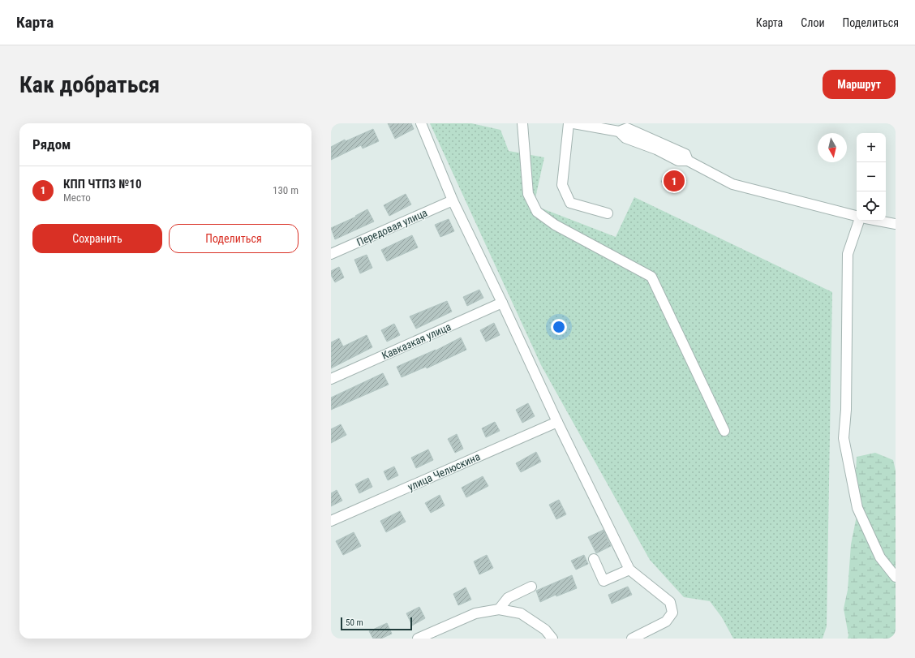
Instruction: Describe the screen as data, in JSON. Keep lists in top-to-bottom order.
{
  "streets": {
    "street": ["Передовая улица", "Кавказкая улица", "улица Челюскина"]
  },
  "scale_bar": "50 m",
  "north": "bottom",
  "page": {
    "header": "Карта",
    "nav": ["Карта", "Слои", "Поделиться"],
    "buttons": [
      "Маршрут",
      ["Сохранить", "Поделиться"]
    ],
    "title": "Как добраться",
    "heading": "Рядом",
    "map_buttons": ["+", "−"],
    "list": [
      {
        "mark": "1",
        "name": "КПП ЧТПЗ №10",
        "note": "Место",
        "value": "130 m"
      }
    ],
    "pins": "1",
    "scale": "50 m"
  }
}
